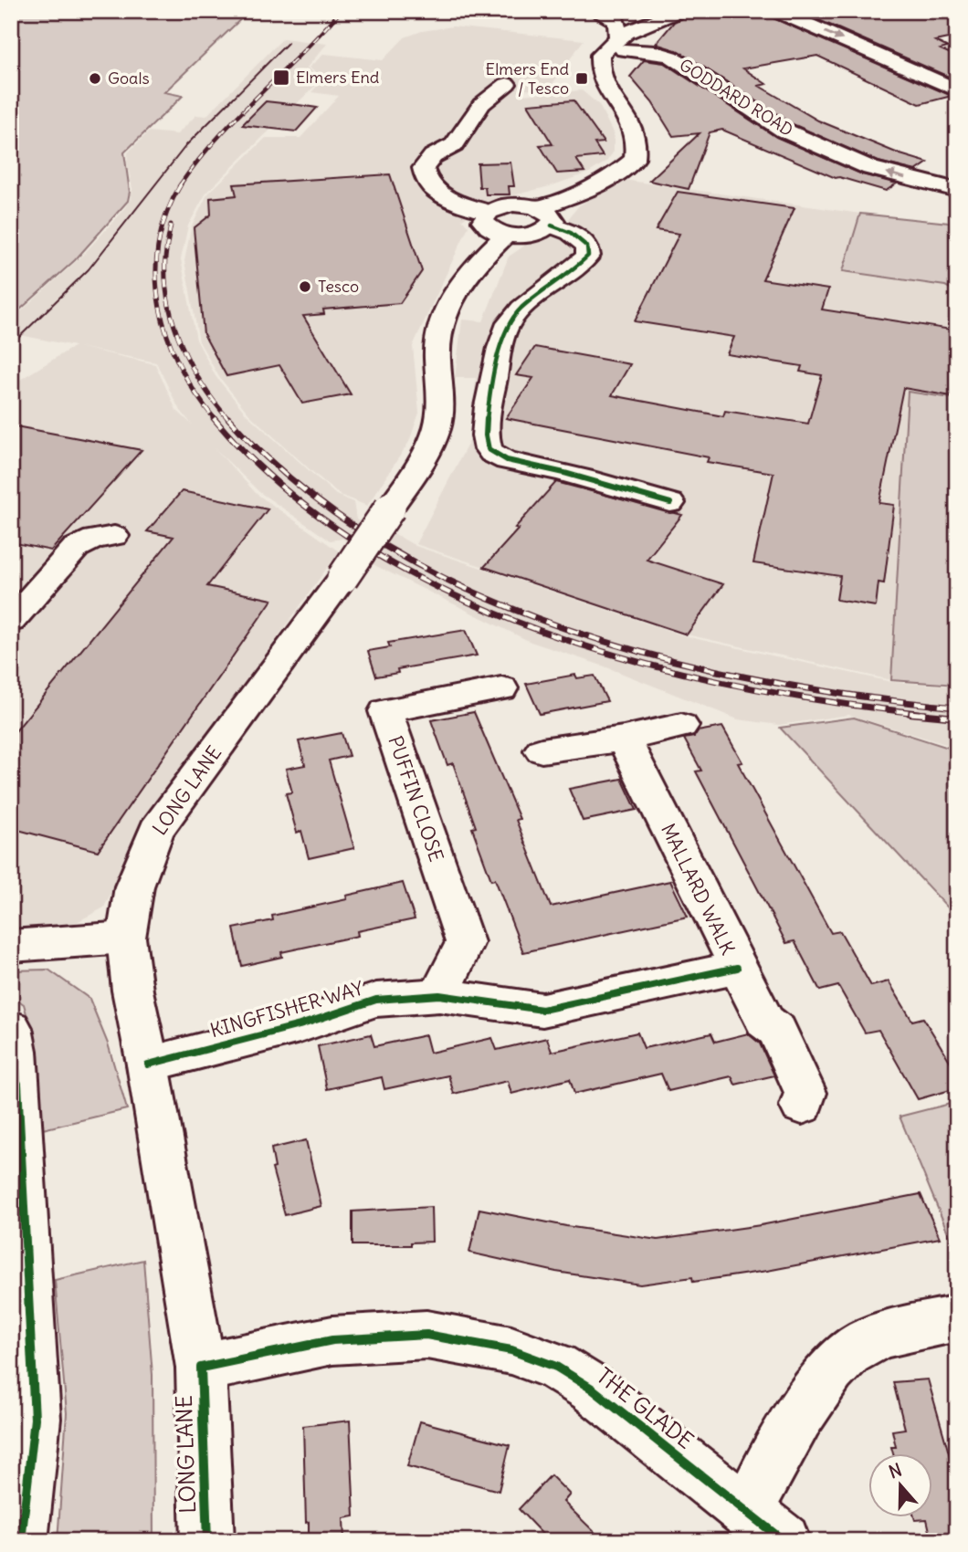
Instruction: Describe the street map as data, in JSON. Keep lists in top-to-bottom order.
{
  "streets": {
    "street": [
      "GODDARD ROAD",
      "LONG LANE",
      "PUFFIN CLOSE",
      "MALLARD WALK",
      "KINGFISHER WAY",
      "THE GLADE"
    ]
  },
  "crossings": [
    ["LONG LANE", "KINGFISHER WAY"],
    ["LONG LANE", "THE GLADE"],
    ["PUFFIN CLOSE", "KINGFISHER WAY"],
    ["MALLARD WALK", "KINGFISHER WAY"]
  ],
  "places": {
    "transit": ["Elmers End", "Elmers End / Tesco"],
    "other": ["Goals", "Tesco"]
  },
  "north": "top"
}
